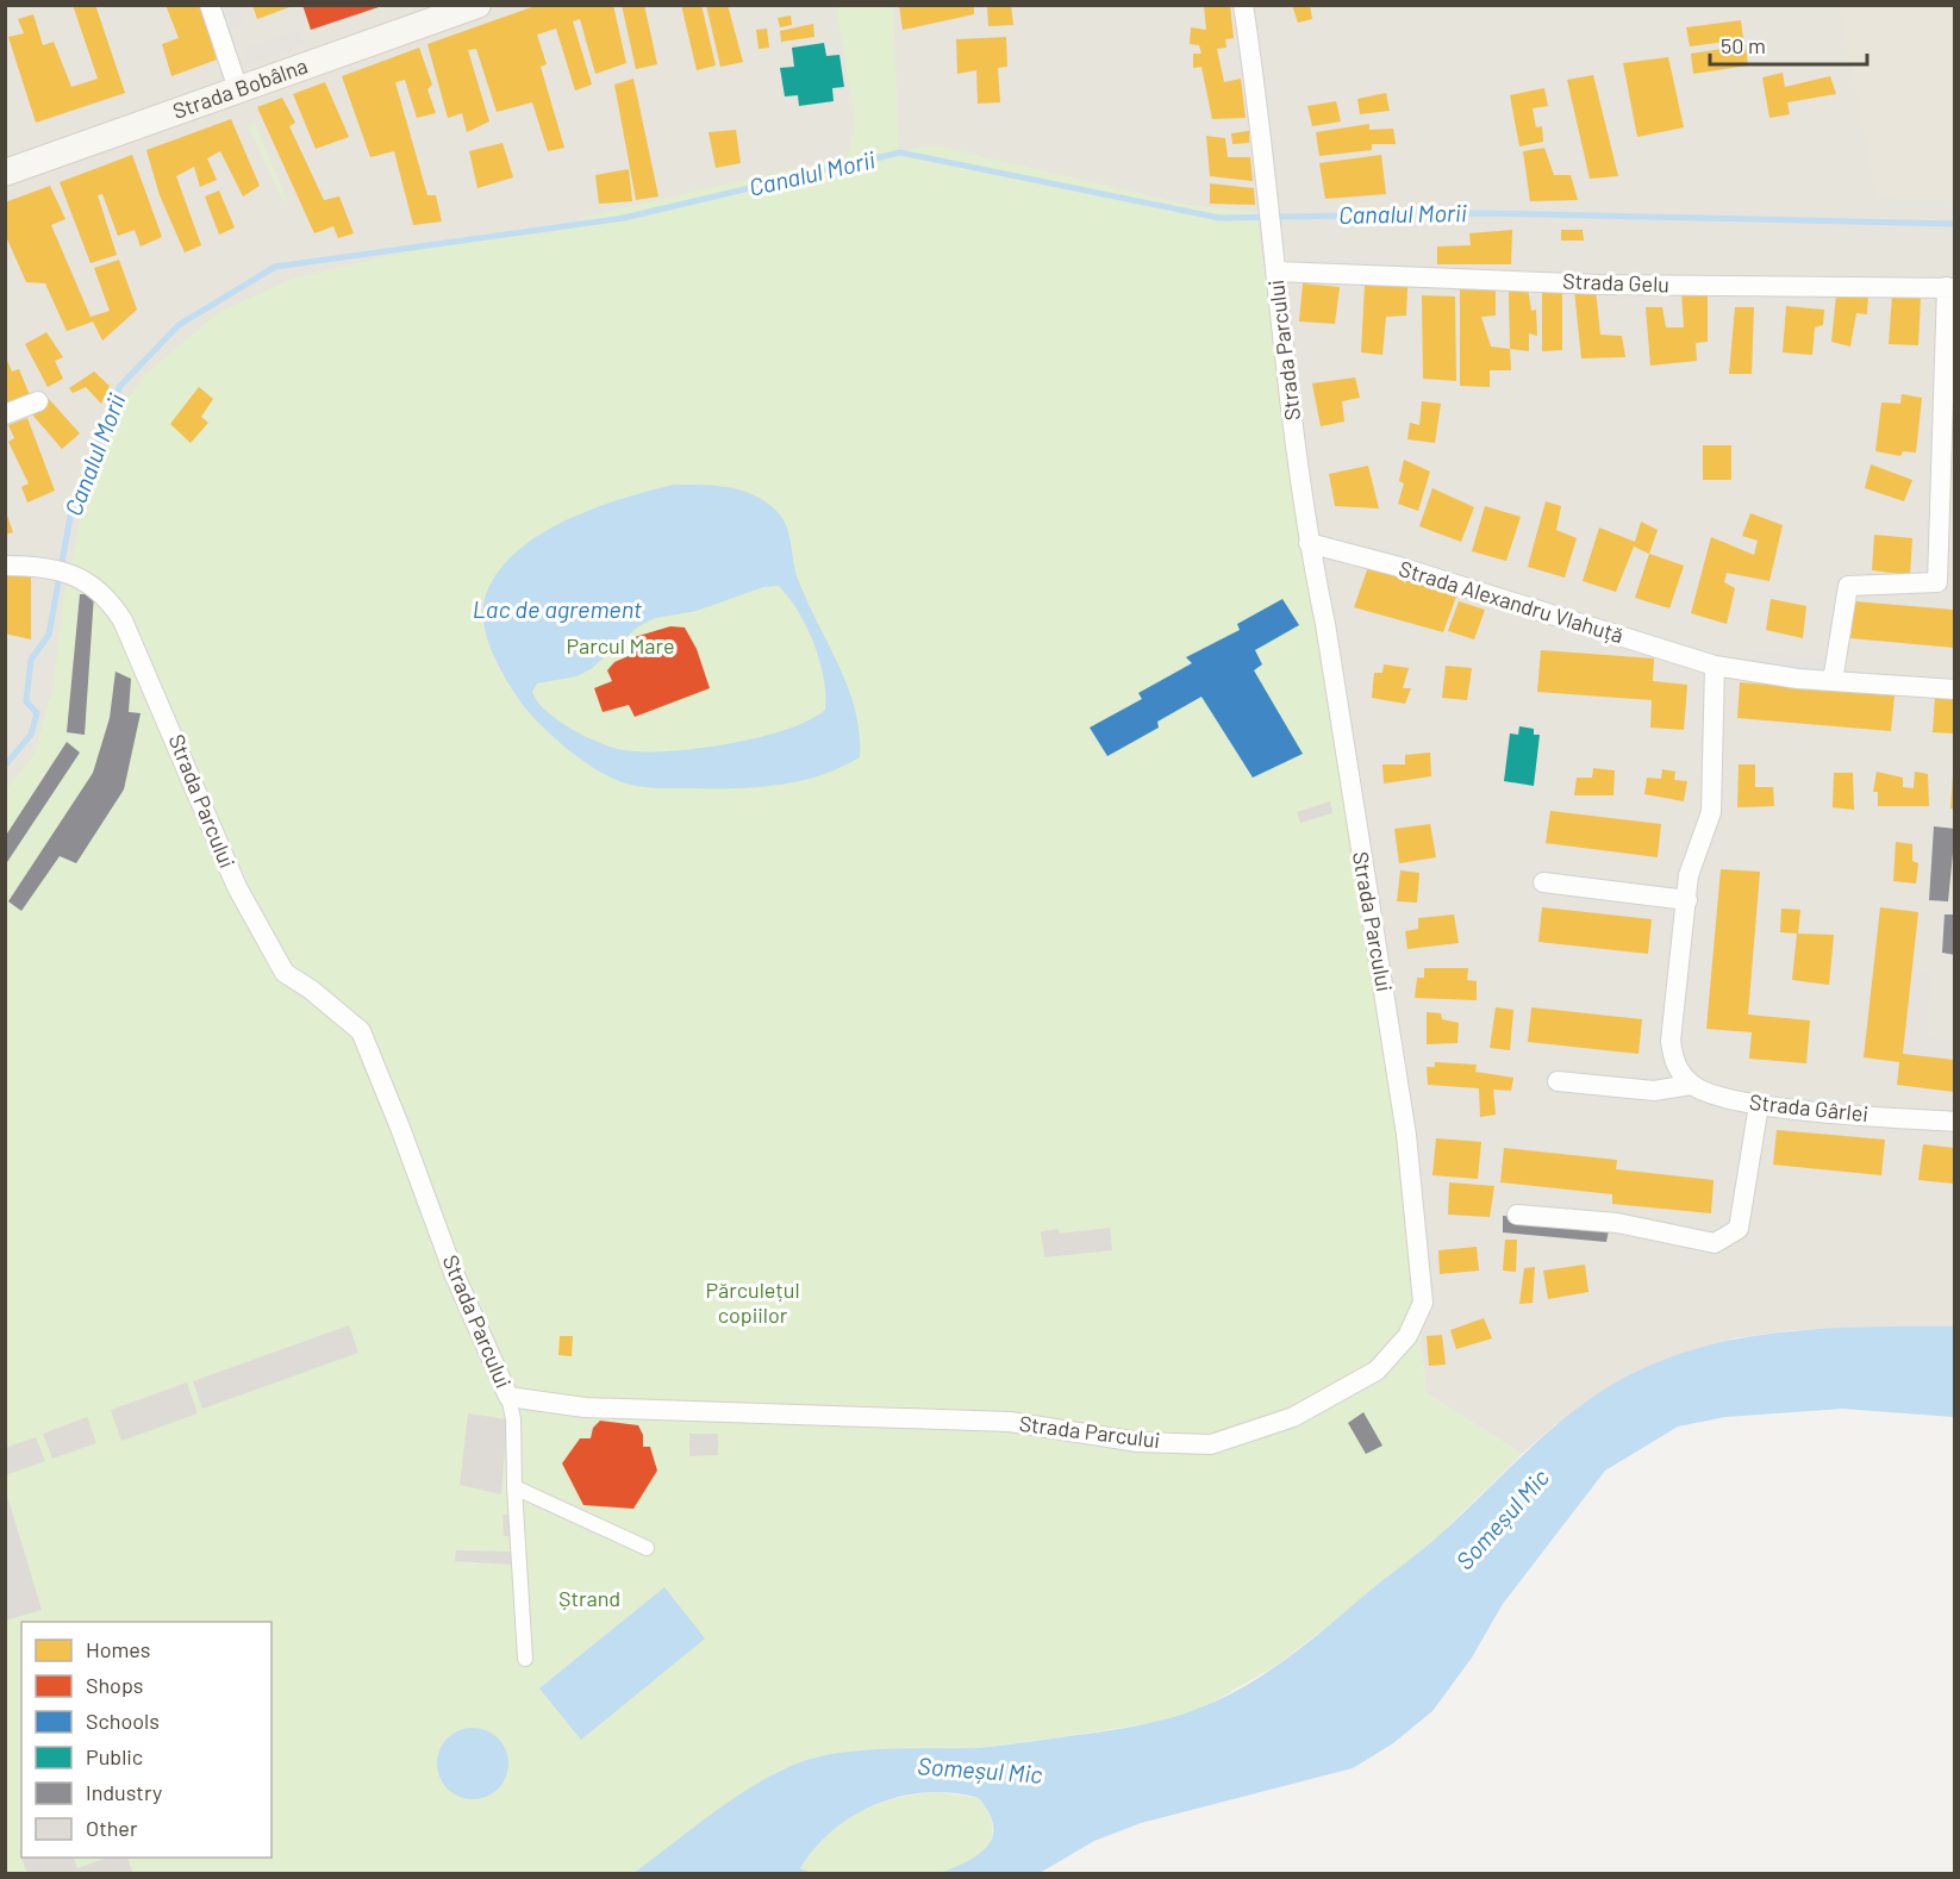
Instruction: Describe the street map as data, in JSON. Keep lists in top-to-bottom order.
{
  "streets": {
    "main road": ["Strada Bobâlna"],
    "street": [
      "Strada Gelu",
      "Strada Parcului",
      "Strada Alexandru Vlahuță",
      "Strada Gârlei"
    ]
  },
  "crossings": [
    ["Strada Gelu", "Strada Parcului"],
    ["Strada Parcului", "Strada Alexandru Vlahuță"]
  ],
  "water": ["Canalul Morii", "Lac de agrement", "Someșul Mic"],
  "parks": ["Parcul Mare", "Părculețul copiilor", "Ștrand"],
  "legend": [
    "Homes",
    "Shops",
    "Schools",
    "Public",
    "Industry",
    "Other"
  ],
  "scale_bar": "50 m"
}
